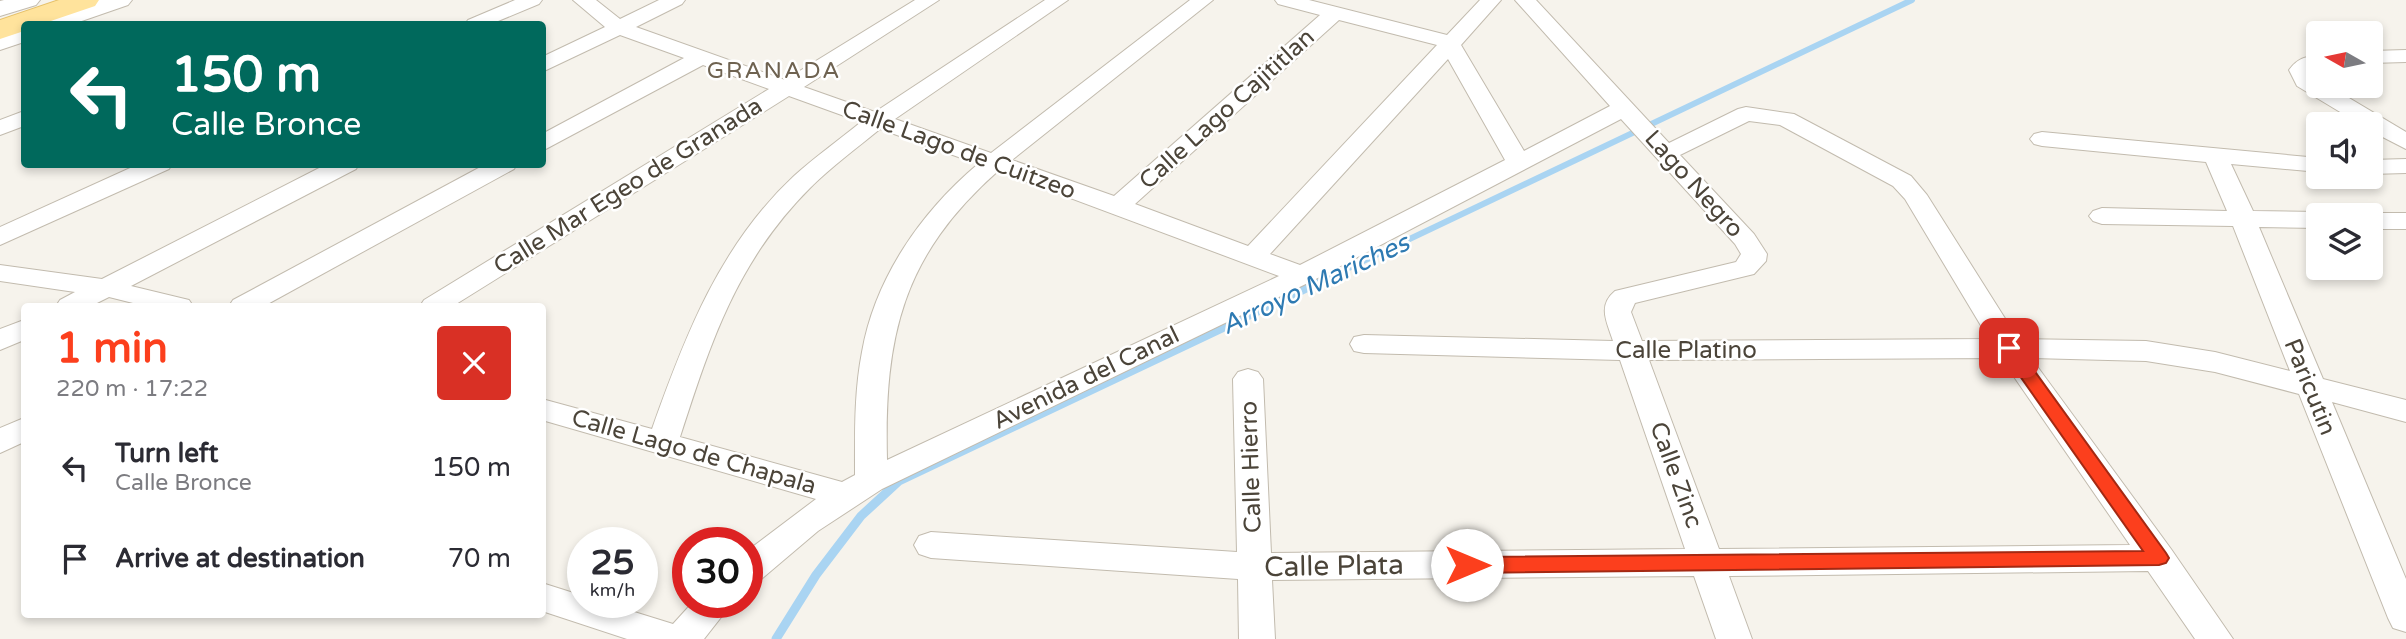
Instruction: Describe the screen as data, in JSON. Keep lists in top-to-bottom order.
{
  "streets": {
    "street": [
      "Calle Lago Cajititlan",
      "Calle Lago de Cuitzeo",
      "Lago Negro",
      "Calle Mar Egeo de Granada",
      "Calle Platino",
      "Avenida del Canal",
      "Paricutin",
      "Calle Lago de Chapala",
      "Calle Hierro",
      "Calle Zinc",
      "Calle Plata"
    ]
  },
  "crossings": [
    ["Calle Lago Cajititlan", "Calle Lago de Cuitzeo"],
    ["Calle Lago de Cuitzeo", "Calle Mar Egeo de Granada"],
    ["Calle Lago de Cuitzeo", "Avenida del Canal"],
    ["Lago Negro", "Calle Platino"],
    ["Lago Negro", "Avenida del Canal"],
    ["Lago Negro", "Calle Zinc"],
    ["Calle Platino", "Avenida del Canal"],
    ["Calle Platino", "Paricutin"],
    ["Calle Platino", "Calle Zinc"],
    ["Avenida del Canal", "Calle Lago de Chapala"],
    ["Avenida del Canal", "Calle Plata"],
    ["Calle Hierro", "Calle Plata"],
    ["Calle Zinc", "Calle Plata"]
  ],
  "districts": ["GRANADA"],
  "water": ["Arroyo Mariches"],
  "north": "left",
  "page": {
    "turn": ["150 m", "Calle Bronce"],
    "heading": ["1 min", "220 m · 17:22"],
    "list": [
      {
        "name": "Turn left",
        "note": "Calle Bronce",
        "value": "150 m"
      },
      {
        "name": "Arrive at destination",
        "value": "70 m"
      }
    ],
    "speed": "25 km/h",
    "limit": "30"
  }
}
